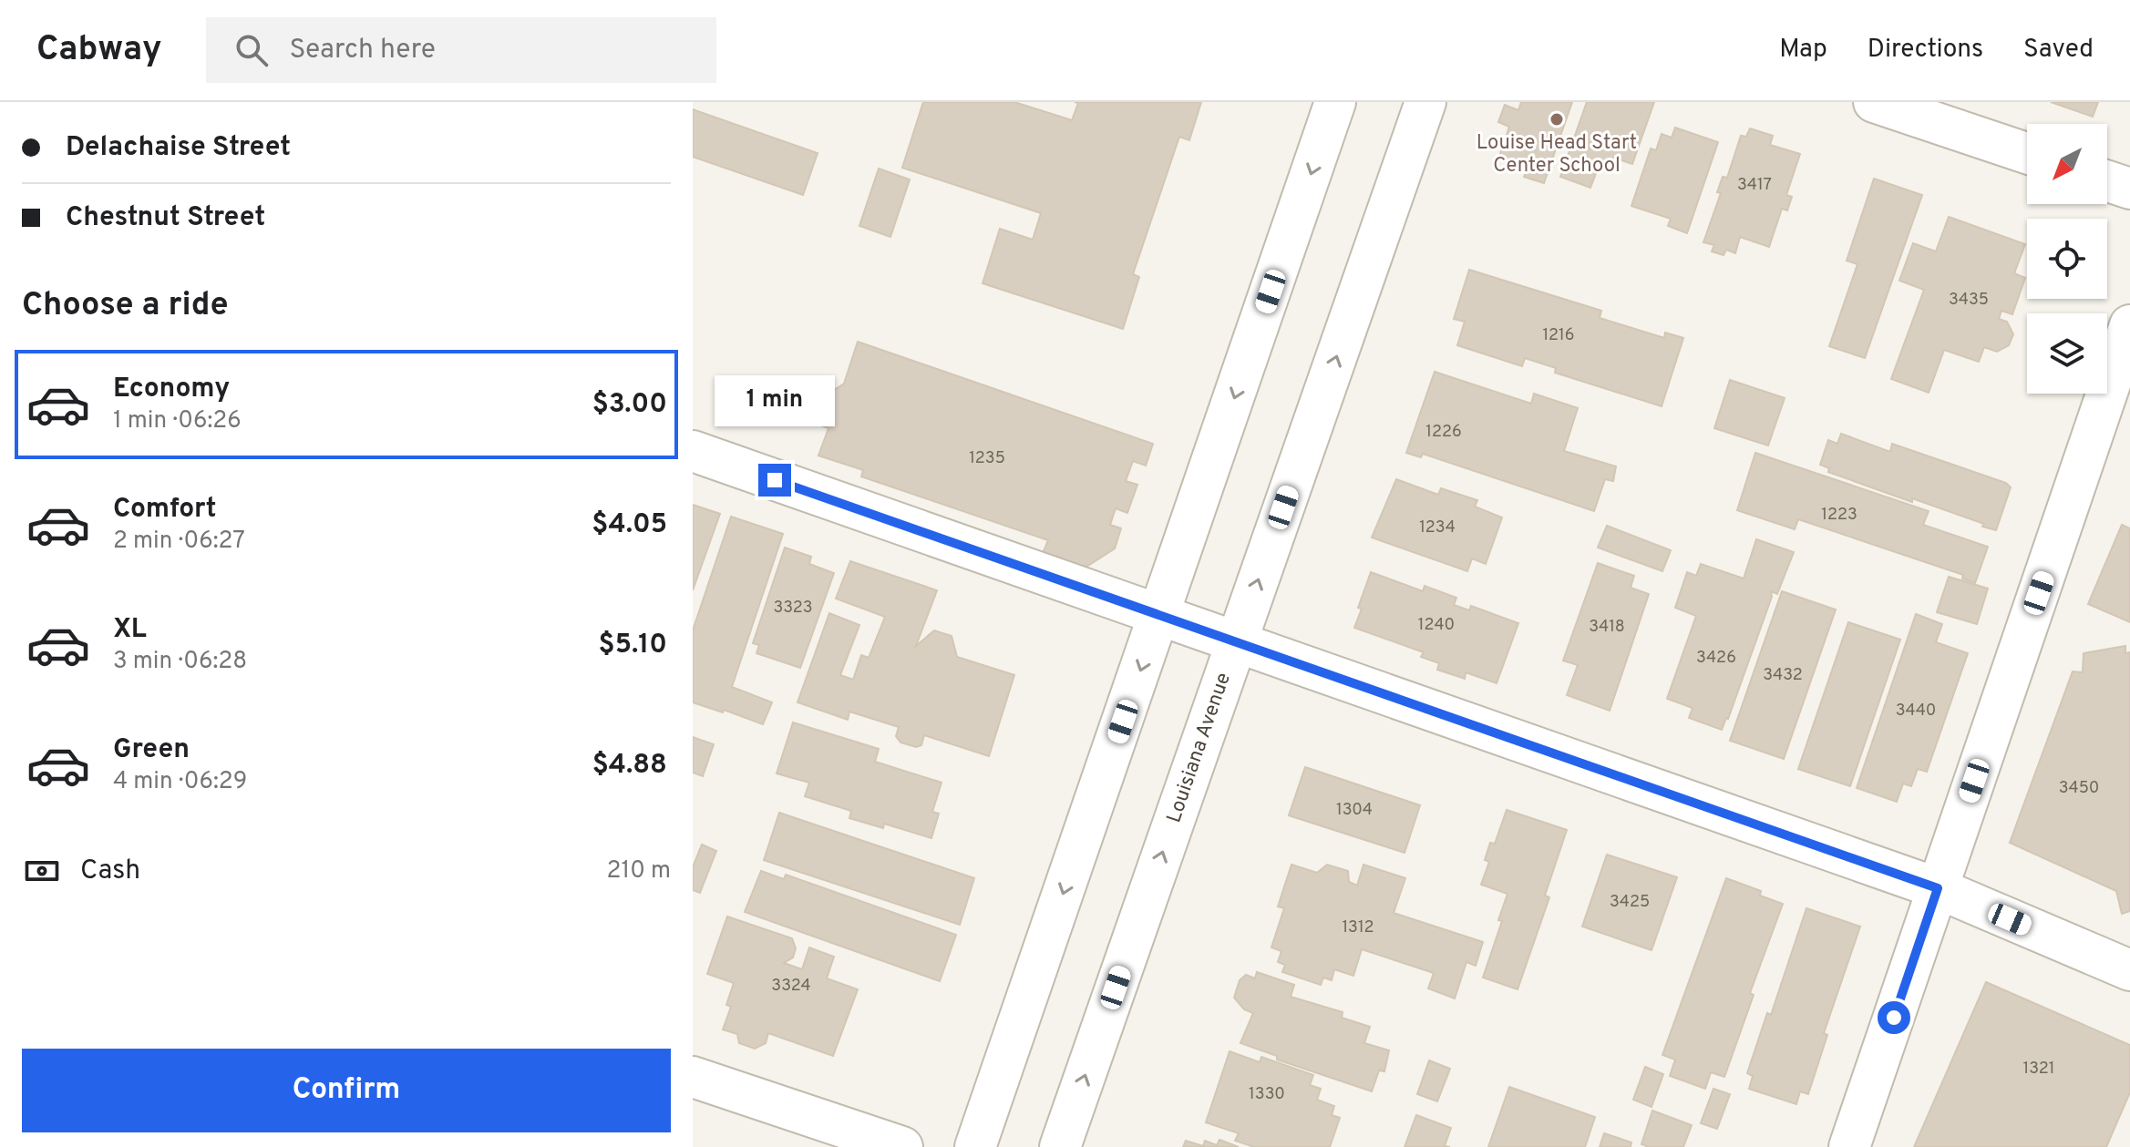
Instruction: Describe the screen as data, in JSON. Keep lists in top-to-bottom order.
{
  "streets": {
    "street": ["Louisiana Avenue"]
  },
  "places": ["Louise Head Start Center School"],
  "house_numbers": [
    "3417",
    "3435",
    "1216",
    "1226",
    "1235",
    "1223",
    "1234",
    "3323",
    "1240",
    "3418",
    "3426",
    "3432",
    "3440",
    "3450",
    "1304",
    "3425",
    "1312",
    "3324",
    "1321",
    "1330"
  ],
  "north": "bottom left",
  "page": {
    "header": "Cabway",
    "search": "Search here",
    "nav": ["Map", "Directions", "Saved"],
    "banner": ["Delachaise Street", "Chestnut Street"],
    "heading": "Choose a ride",
    "list": [
      {
        "name": "Economy",
        "note": "1 min · 06:26",
        "value": "$3.00"
      },
      {
        "name": "Comfort",
        "note": "2 min · 06:27",
        "value": "$4.05"
      },
      {
        "name": "XL",
        "note": "3 min · 06:28",
        "value": "$5.10"
      },
      {
        "name": "Green",
        "note": "4 min · 06:29",
        "value": "$4.88"
      }
    ],
    "bubble": "1 min",
    "pay": ["Cash", "210 m"],
    "buttons": "Confirm"
  }
}
